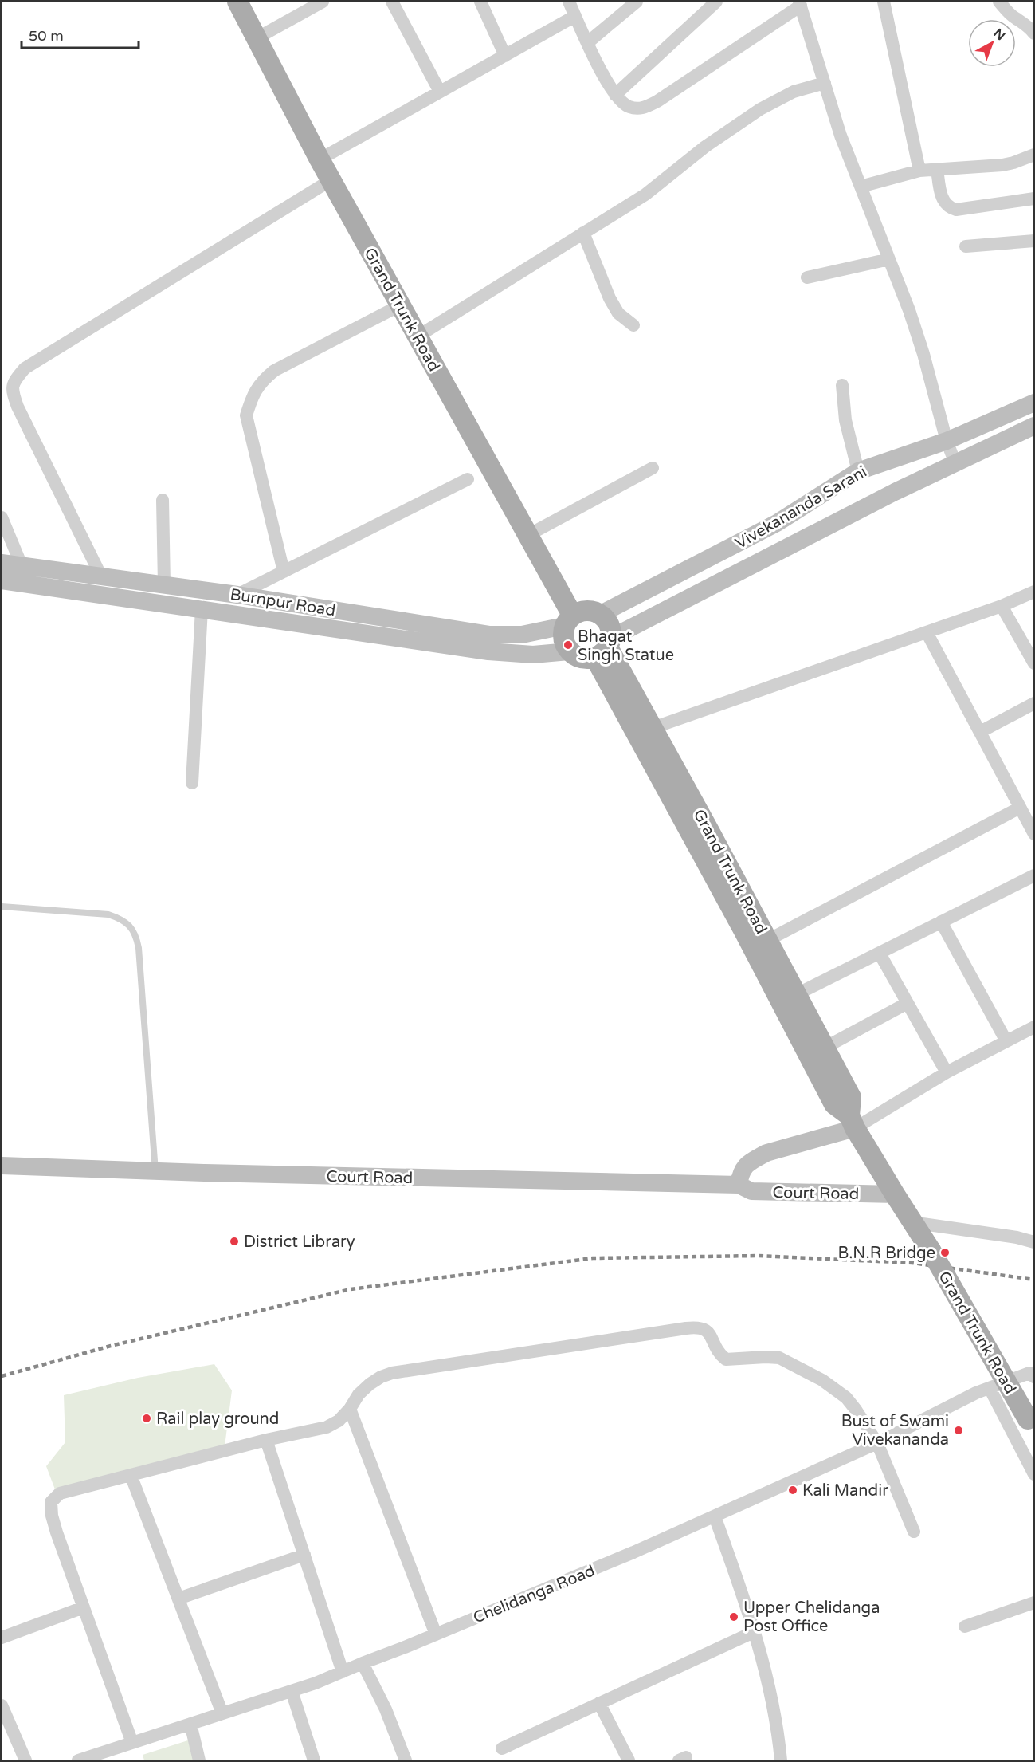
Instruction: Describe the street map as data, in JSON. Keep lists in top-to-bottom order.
{
  "streets": {
    "main road": ["Grand Trunk Road"],
    "street": [
      "Vivekananda Sarani",
      "Burnpur Road",
      "Court Road",
      "Chelidanga Road"
    ]
  },
  "crossings": [
    ["Grand Trunk Road", "Vivekananda Sarani"],
    ["Grand Trunk Road", "Burnpur Road"],
    ["Grand Trunk Road", "Court Road"],
    ["Vivekananda Sarani", "Burnpur Road"]
  ],
  "places": [
    "Bhagat Singh Statue",
    "District Library",
    "B.N.R Bridge",
    "Rail play ground",
    "Bust of Swami Vivekananda",
    "Kali Mandir",
    "Upper Chelidanga Post Office"
  ],
  "scale_bar": "50 m",
  "north": "top right"
}
